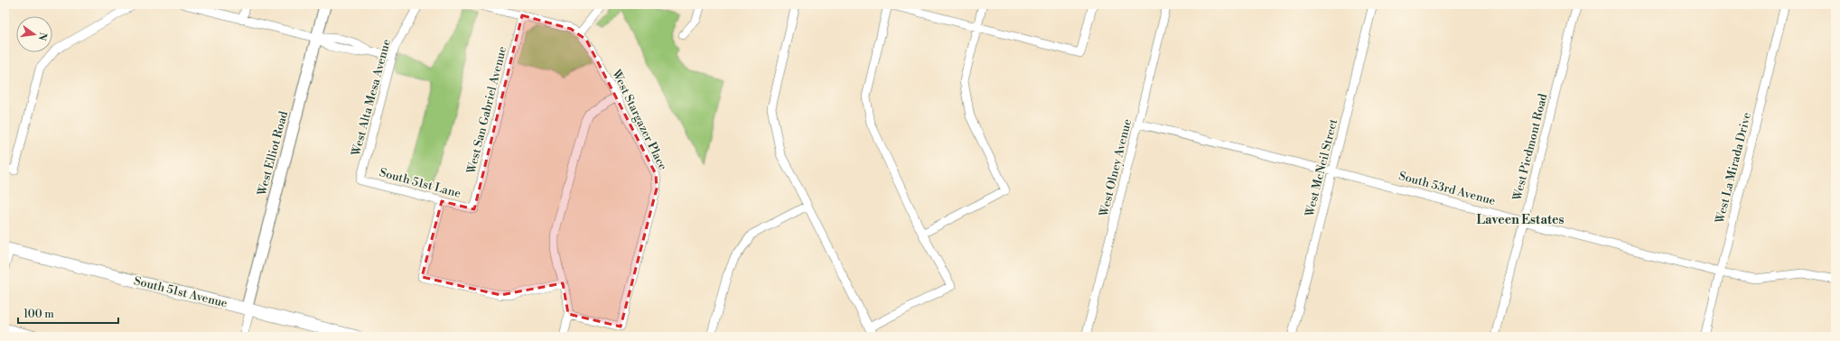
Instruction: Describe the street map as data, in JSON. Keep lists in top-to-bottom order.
{
  "streets": {
    "main road": ["West Elliot Road", "South 51st Avenue"],
    "street": [
      "West Alta Mesa Avenue",
      "West San Gabriel Avenue",
      "West Stargazer Place",
      "West Piedmont Road",
      "West Olney Avenue",
      "West McNeil Street",
      "West La Mirada Drive",
      "South 51st Lane",
      "South 53rd Avenue"
    ]
  },
  "crossings": [
    ["West Alta Mesa Avenue", "South 51st Lane"],
    ["West San Gabriel Avenue", "South 51st Lane"],
    ["West Piedmont Road", "South 53rd Avenue"],
    ["West Elliot Road", "South 51st Avenue"],
    ["West Olney Avenue", "South 53rd Avenue"],
    ["West McNeil Street", "South 53rd Avenue"],
    ["West La Mirada Drive", "South 53rd Avenue"]
  ],
  "districts": ["Laveen Estates"],
  "scale_bar": "100 m",
  "north": "right"
}
